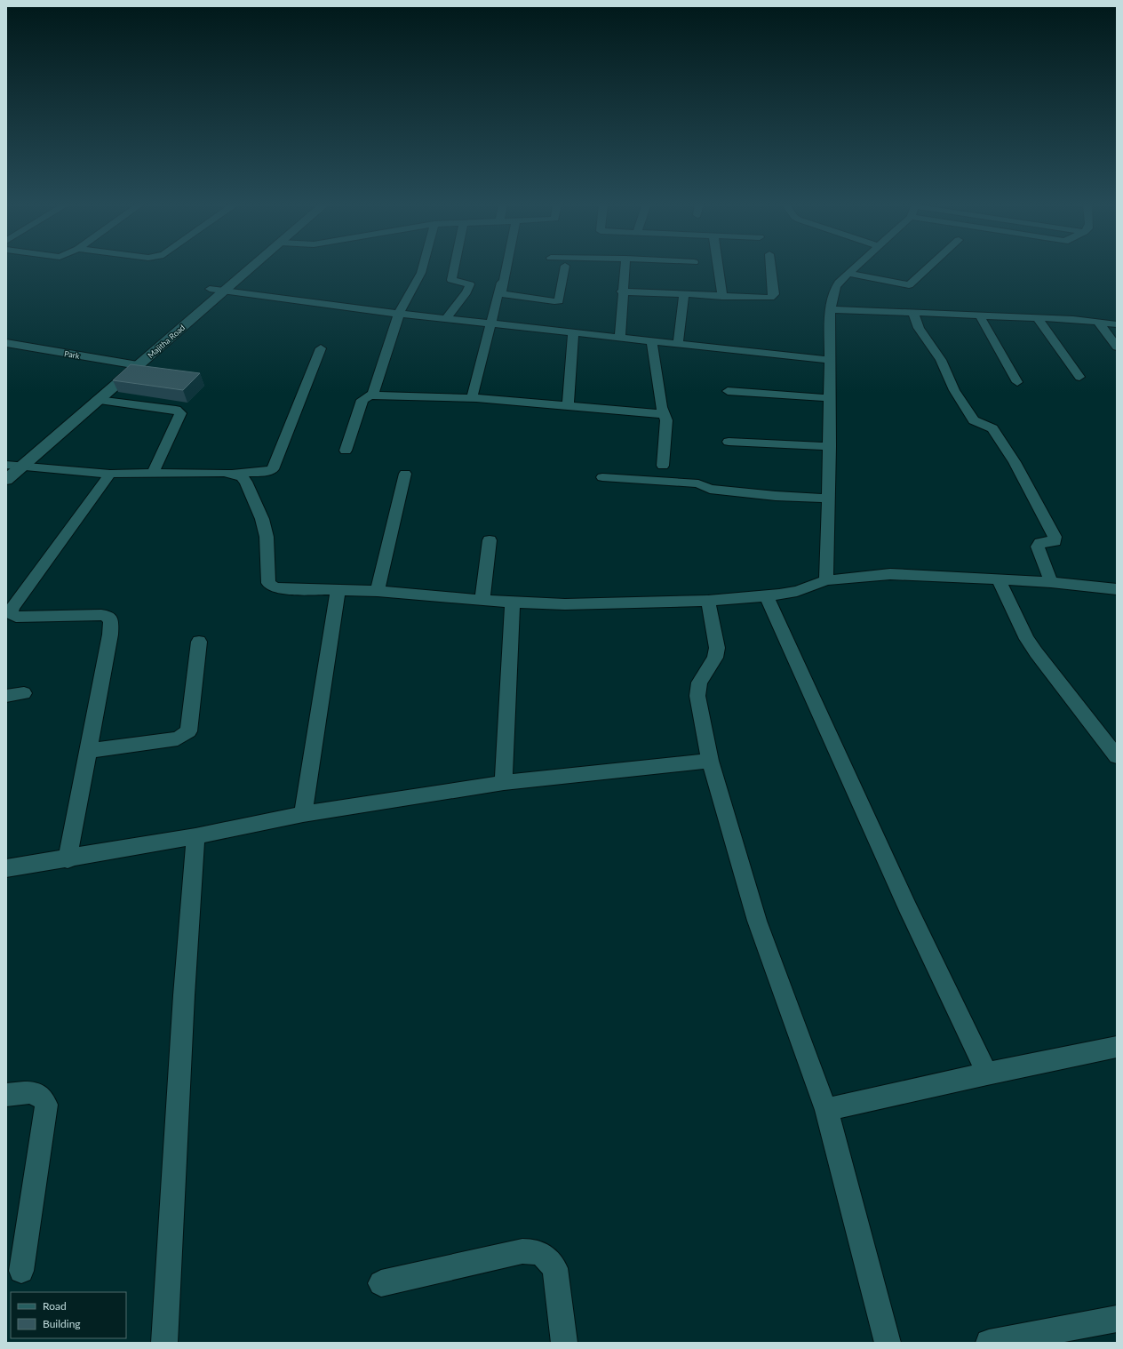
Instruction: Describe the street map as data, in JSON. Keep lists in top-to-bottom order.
{
  "streets": {
    "main road": ["Majitha Road"],
    "street": ["Park"]
  },
  "crossings": [
    ["Majitha Road", "Park"]
  ],
  "legend": ["Road", "Building"]
}
